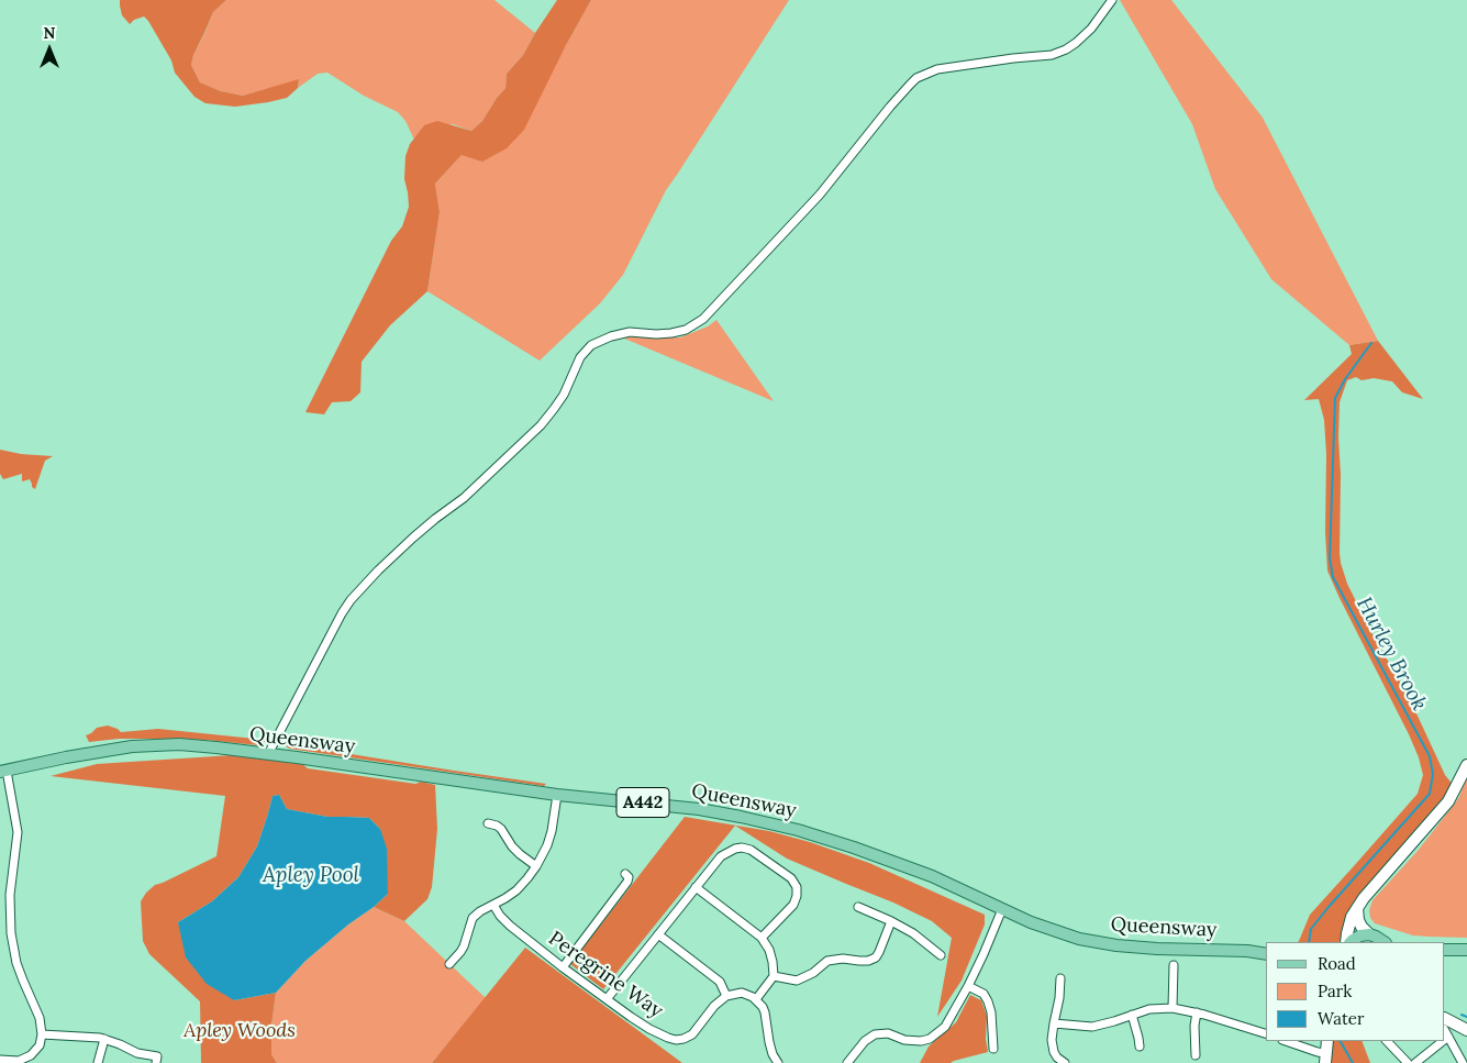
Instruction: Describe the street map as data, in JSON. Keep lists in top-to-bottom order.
{
  "streets": {
    "main road": ["Queensway", "A442"],
    "street": ["Peregrine Way"]
  },
  "water": ["Hurley Brook", "Apley Pool"],
  "parks": ["Apley Woods"],
  "legend": ["Road", "Park", "Water"],
  "north": "top"
}
